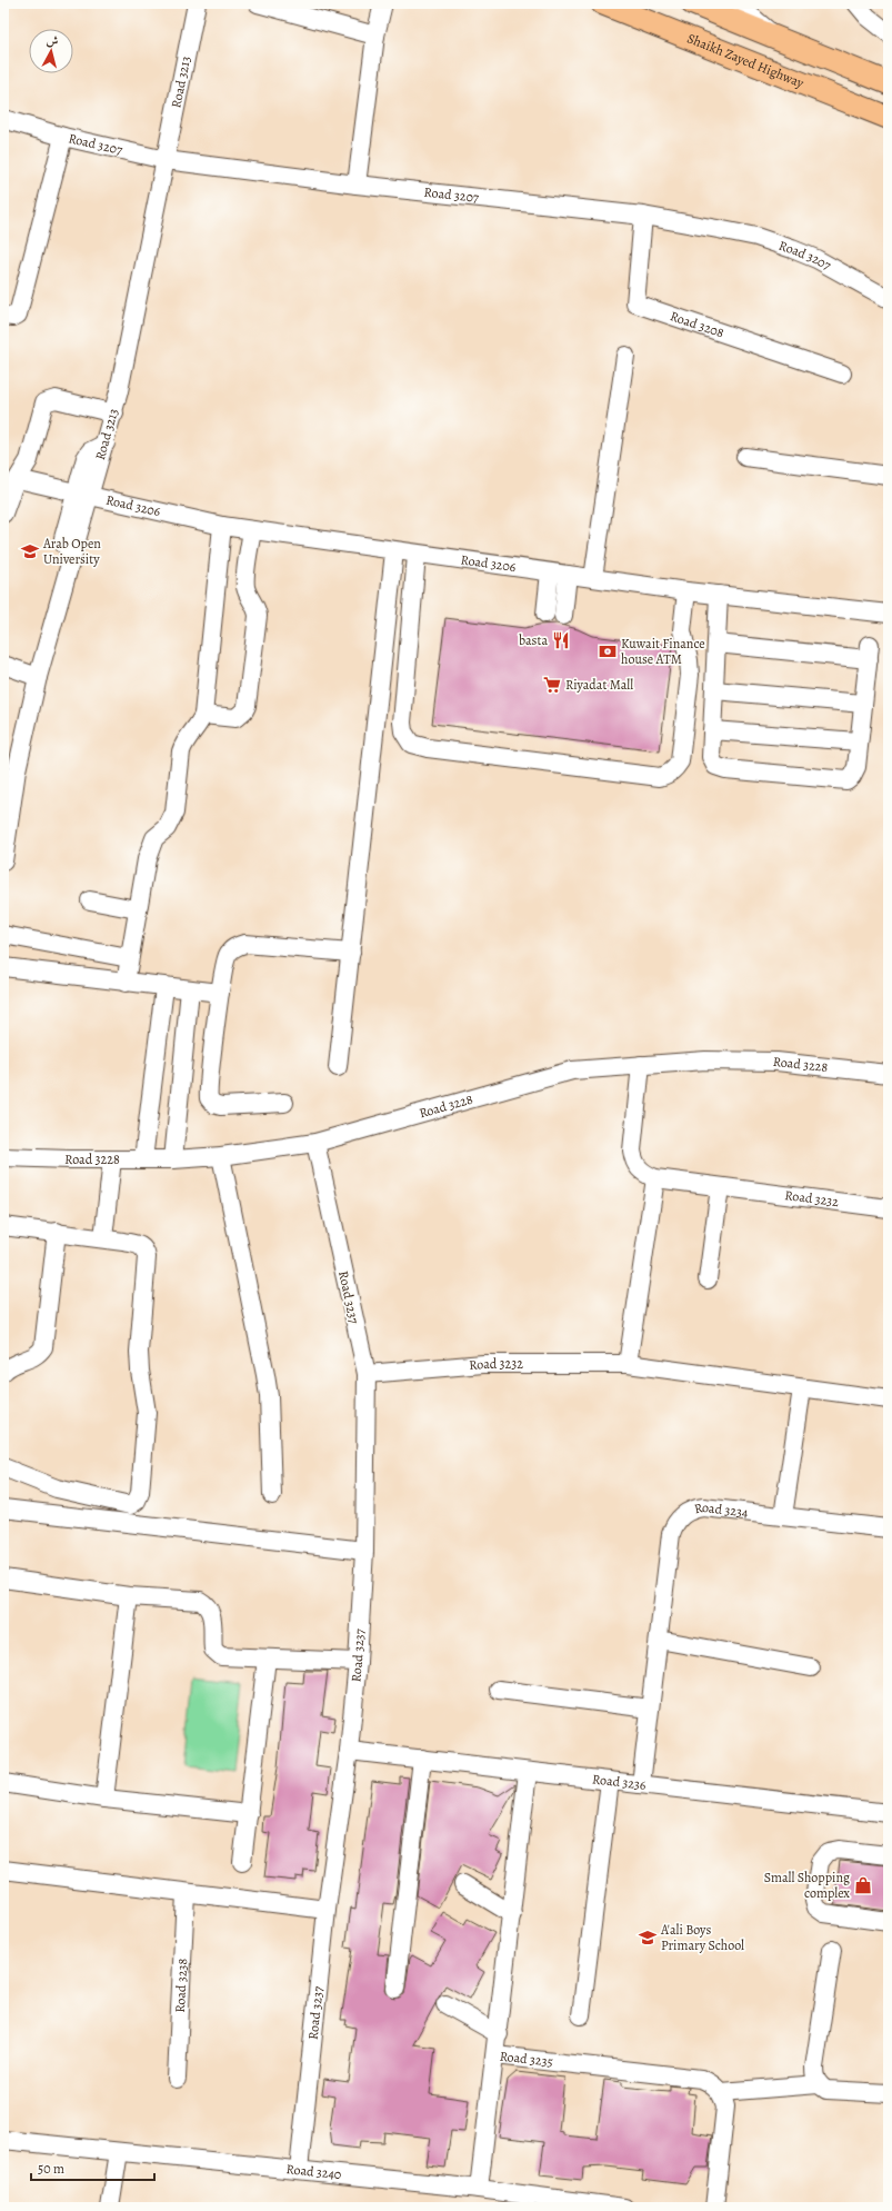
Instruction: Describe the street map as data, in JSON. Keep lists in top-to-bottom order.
{
  "streets": {
    "main road": ["Shaikh Zayed Highway"],
    "street": [
      "Road 3213",
      "Road 3207",
      "Road 3208",
      "Road 3206",
      "Road 3228",
      "Road 3232",
      "Road 3237",
      "Road 3234",
      "Road 3236",
      "Road 3238",
      "Road 3235",
      "Road 3240"
    ]
  },
  "crossings": [
    ["Road 3213", "Road 3207"],
    ["Road 3213", "Road 3206"],
    ["Road 3207", "Road 3208"],
    ["Road 3228", "Road 3232"],
    ["Road 3228", "Road 3237"],
    ["Road 3232", "Road 3237"],
    ["Road 3237", "Road 3236"],
    ["Road 3237", "Road 3240"],
    ["Road 3234", "Road 3236"],
    ["Road 3236", "Road 3235"]
  ],
  "places": {
    "school or university": ["Arab Open University", "A'ali Boys Primary School"],
    "restaurant": ["basta"],
    "bank": ["Kuwait Finance house ATM"],
    "supermarket": ["Riyadat Mall"],
    "shop": ["Small Shopping complex"]
  },
  "scale_bar": "50 m",
  "north": "top"
}
